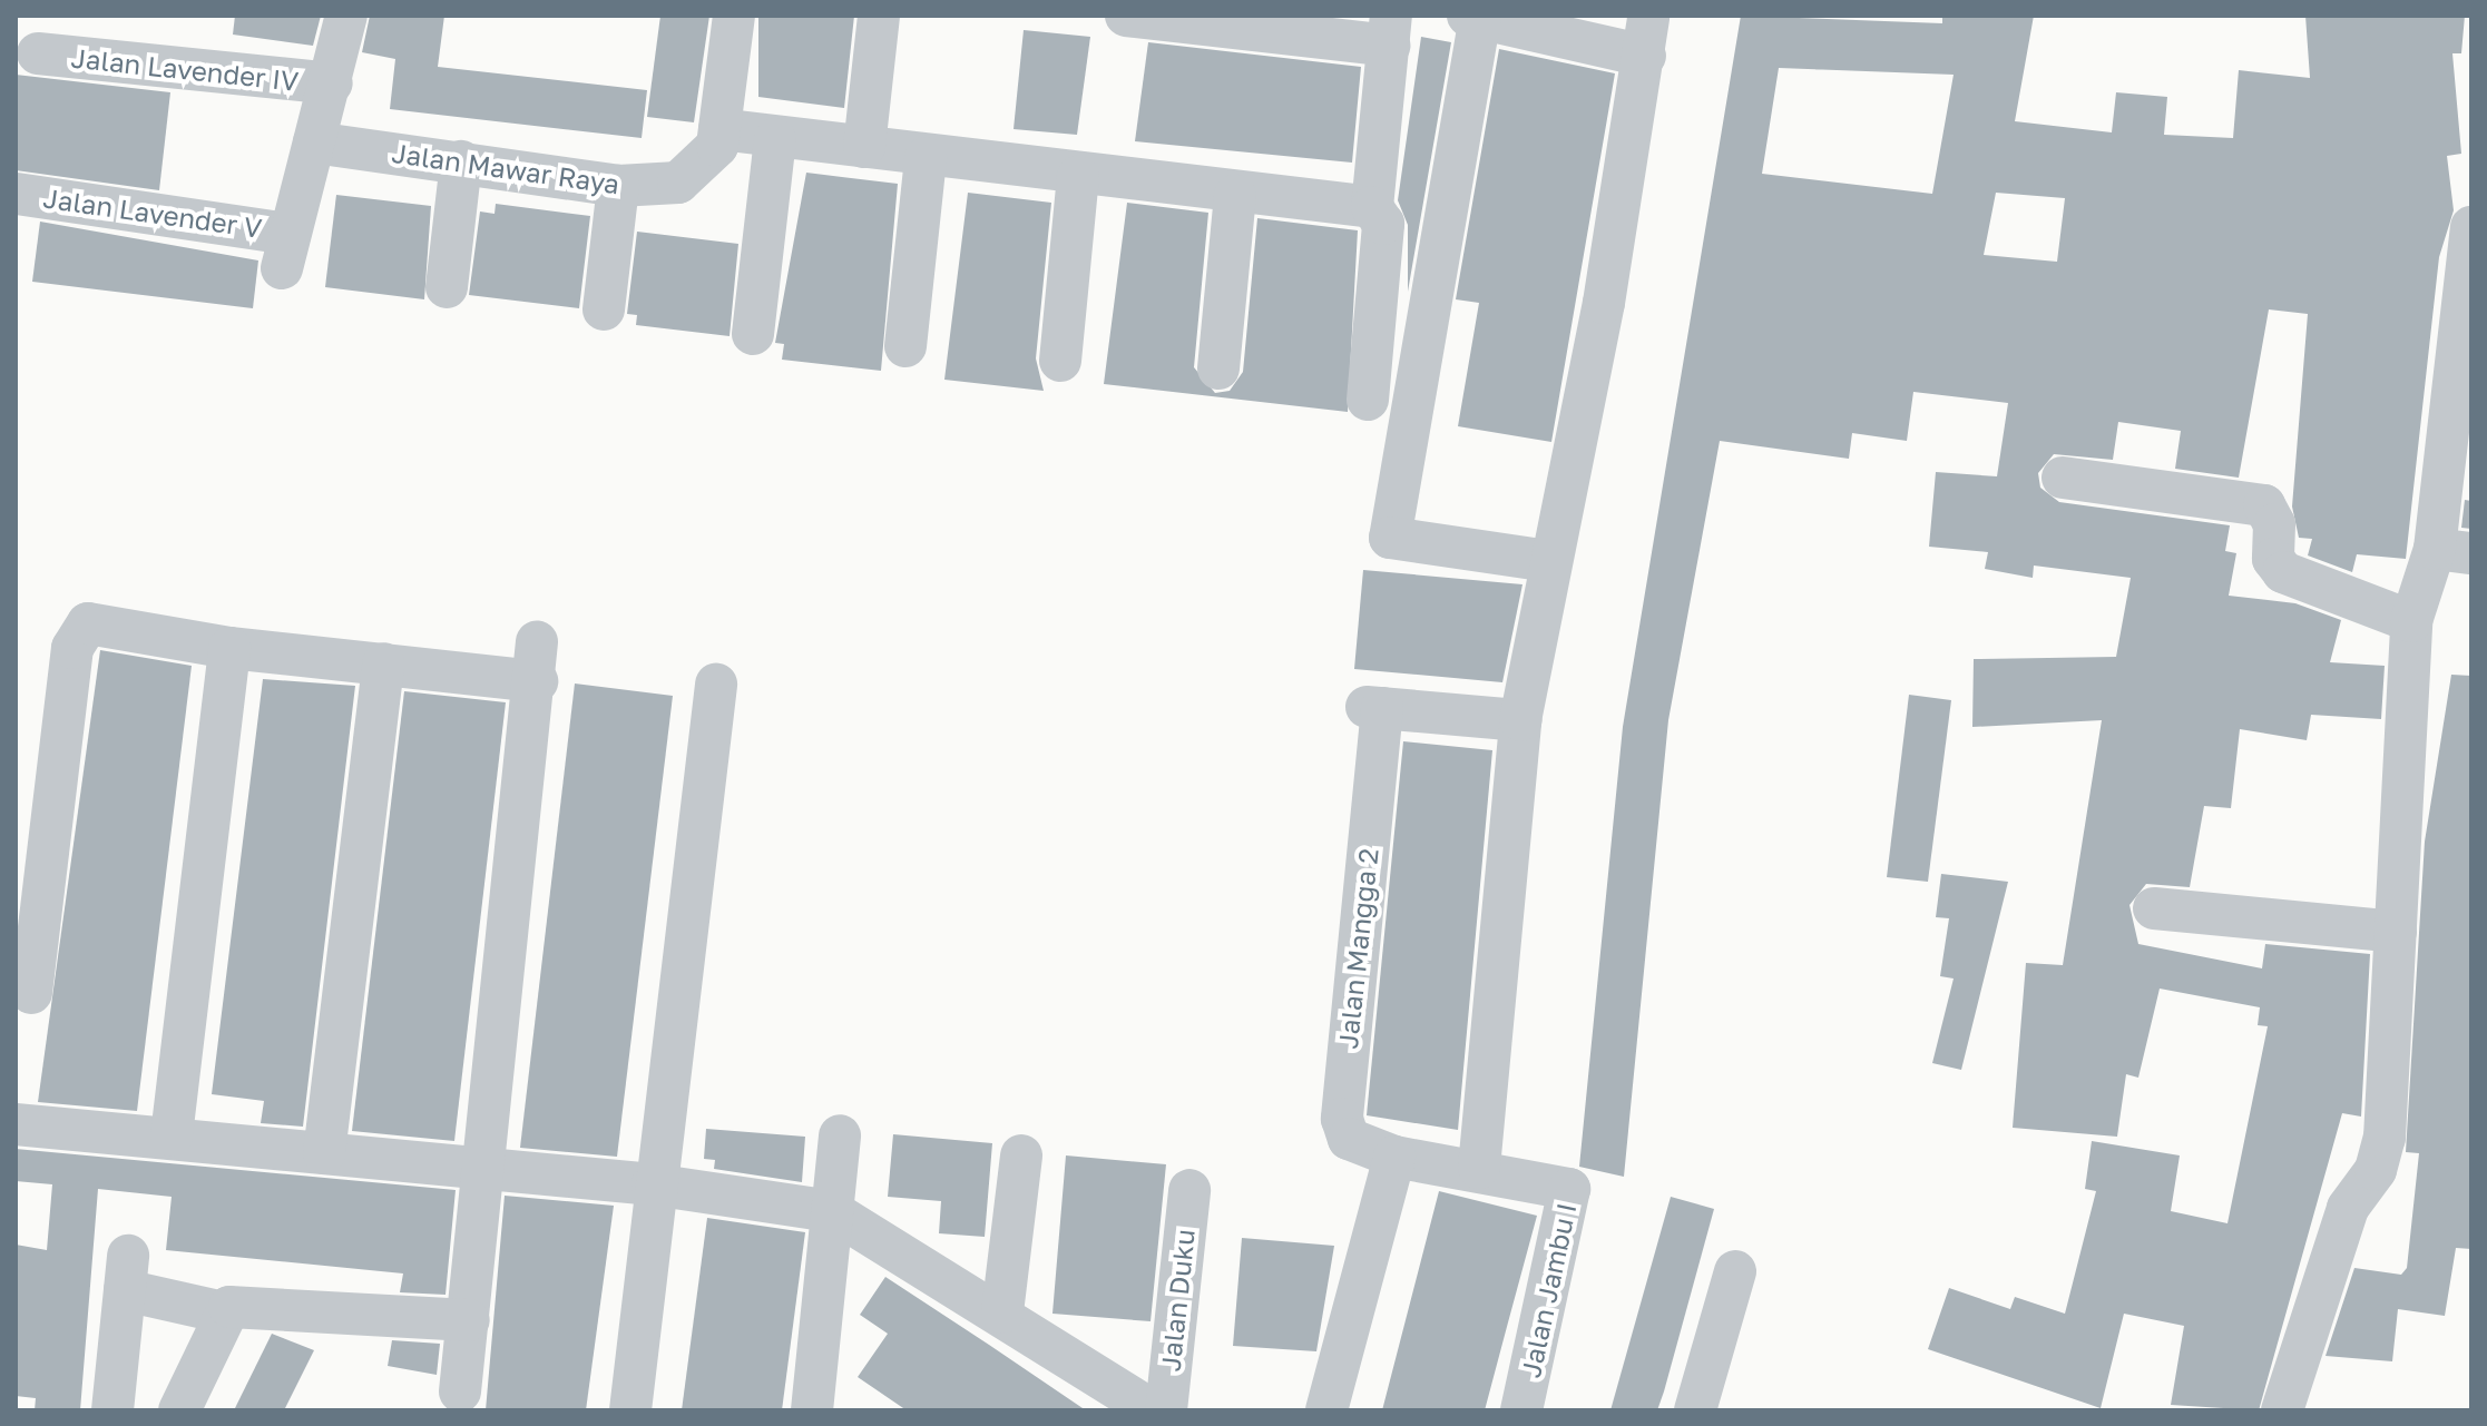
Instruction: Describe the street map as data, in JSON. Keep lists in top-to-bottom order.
{
  "streets": {
    "street": [
      "Jalan Lavender IV",
      "Jalan Mawar Raya",
      "Jalan Lavender V",
      "Jalan Mangga 2",
      "Jalan Jambu I",
      "Jalan Duku"
    ]
  },
  "crossings": [
    ["Jalan Mawar Raya", "Jalan Lavender V"],
    ["Jalan Mangga 2", "Jalan Jambu I"]
  ]
}
